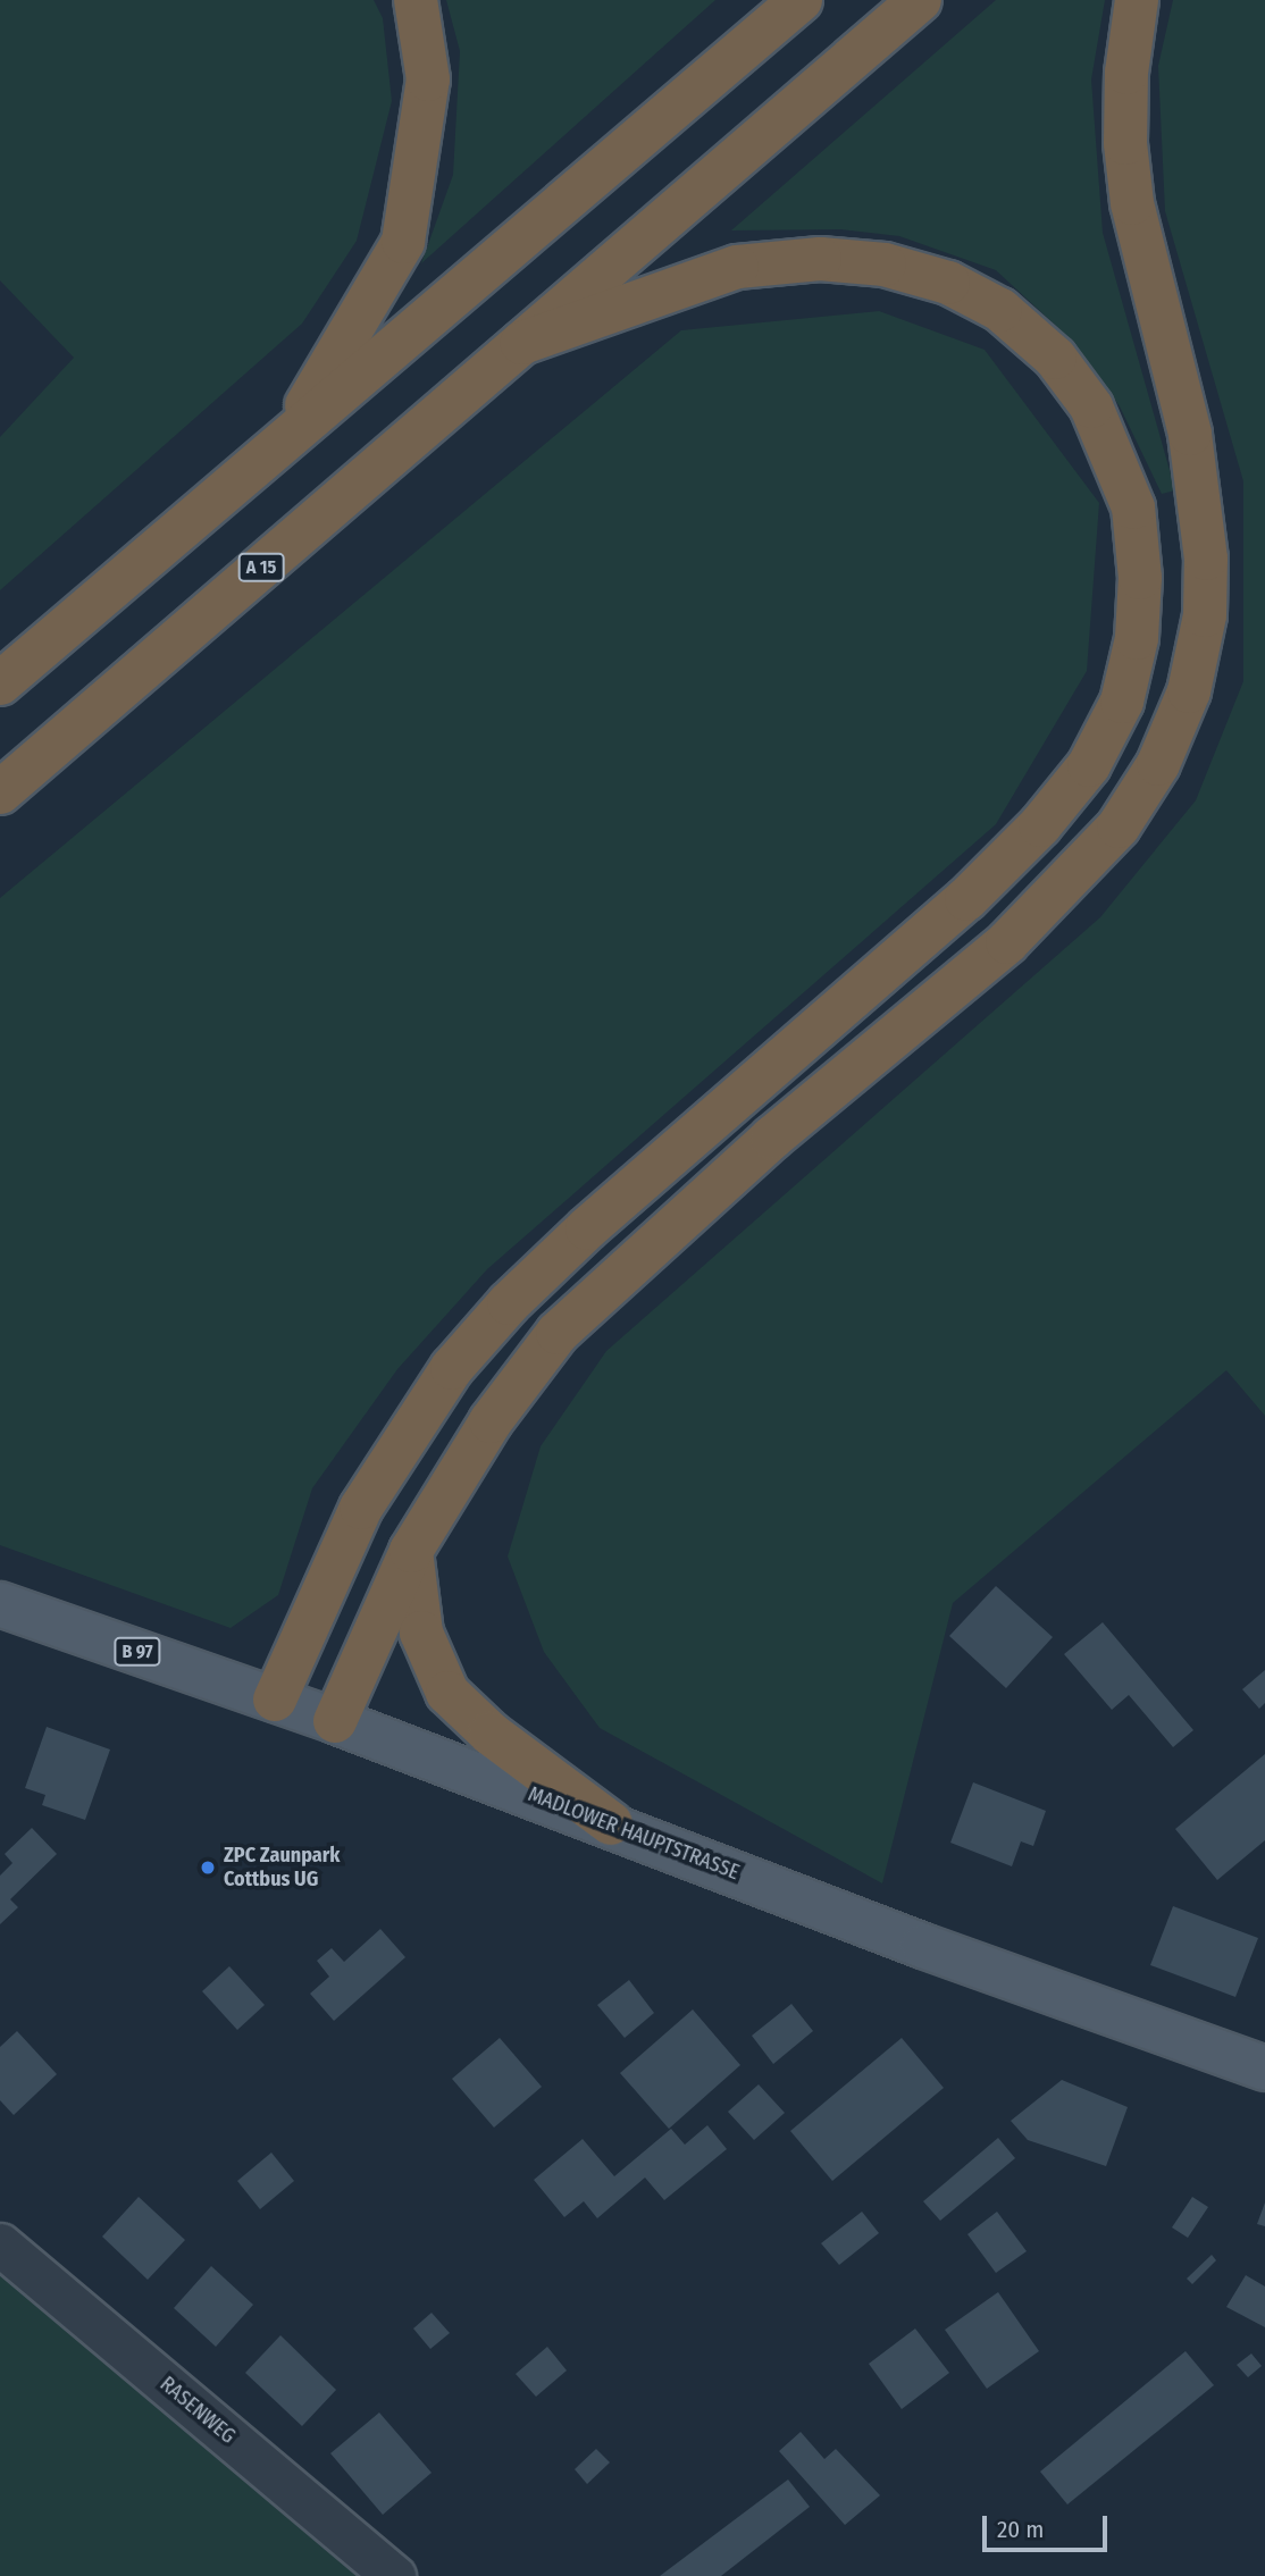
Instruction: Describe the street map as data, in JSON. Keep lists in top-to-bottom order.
{
  "streets": {
    "highway": ["A 15"],
    "main road": ["B 97", "MADLOWER HAUPTSTRASSE"],
    "street": ["RASENWEG"]
  },
  "places": ["ZPC Zaunpark Cottbus UG"],
  "scale_bar": "20 m"
}
